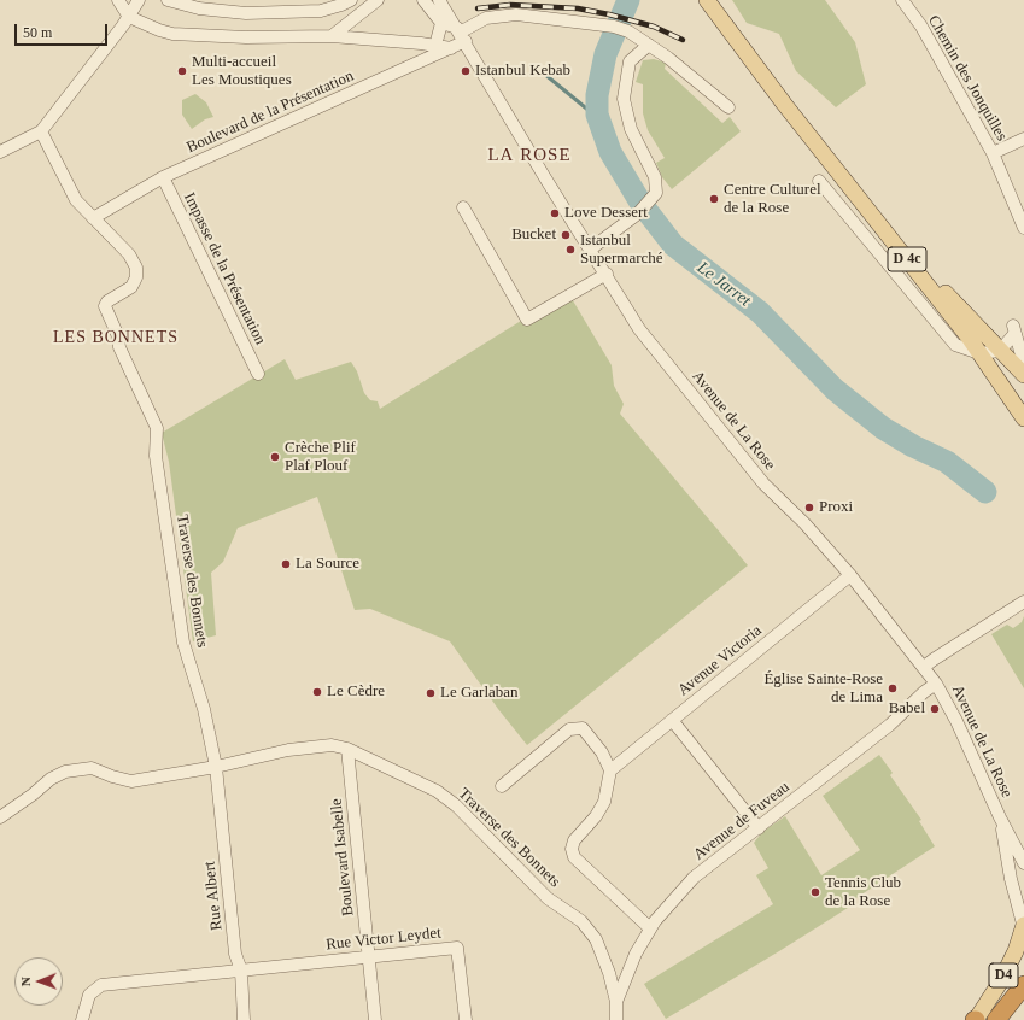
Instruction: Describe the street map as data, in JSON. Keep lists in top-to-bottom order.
{
  "streets": {
    "main road": ["D 4c", "D4"],
    "street": [
      "Chemin des Jonquilles",
      "Boulevard de la Présentation",
      "Impasse de la Présentation",
      "Avenue de La Rose",
      "Traverse des Bonnets",
      "Avenue Victoria",
      "Avenue de Fuveau",
      "Boulevard Isabelle",
      "Rue Albert",
      "Rue Victor Leydet"
    ]
  },
  "crossings": [
    ["Boulevard de la Présentation", "Impasse de la Présentation"],
    ["Boulevard de la Présentation", "Avenue de La Rose"],
    ["Boulevard de la Présentation", "Traverse des Bonnets"],
    ["Avenue de La Rose", "Avenue Victoria"],
    ["Avenue de La Rose", "Avenue de Fuveau"],
    ["Avenue de La Rose", "D4"],
    ["Traverse des Bonnets", "Avenue de Fuveau"],
    ["Traverse des Bonnets", "Boulevard Isabelle"],
    ["Traverse des Bonnets", "Rue Albert"],
    ["Boulevard Isabelle", "Rue Victor Leydet"],
    ["Rue Albert", "Rue Victor Leydet"]
  ],
  "districts": ["LA ROSE", "LES BONNETS"],
  "water": ["Le Jarret"],
  "places": [
    "Multi-accueil Les Moustiques",
    "Istanbul Kebab",
    "Centre Culturel de la Rose",
    "Love Dessert",
    "Bucket",
    "Istanbul Supermarché",
    "Crèche Plif Plaf Plouf",
    "Proxi",
    "La Source",
    "Église Sainte-Rose de Lima",
    "Le Cèdre",
    "Le Garlaban",
    "Babel",
    "Tennis Club de la Rose"
  ],
  "scale_bar": "50 m",
  "north": "left"
}
